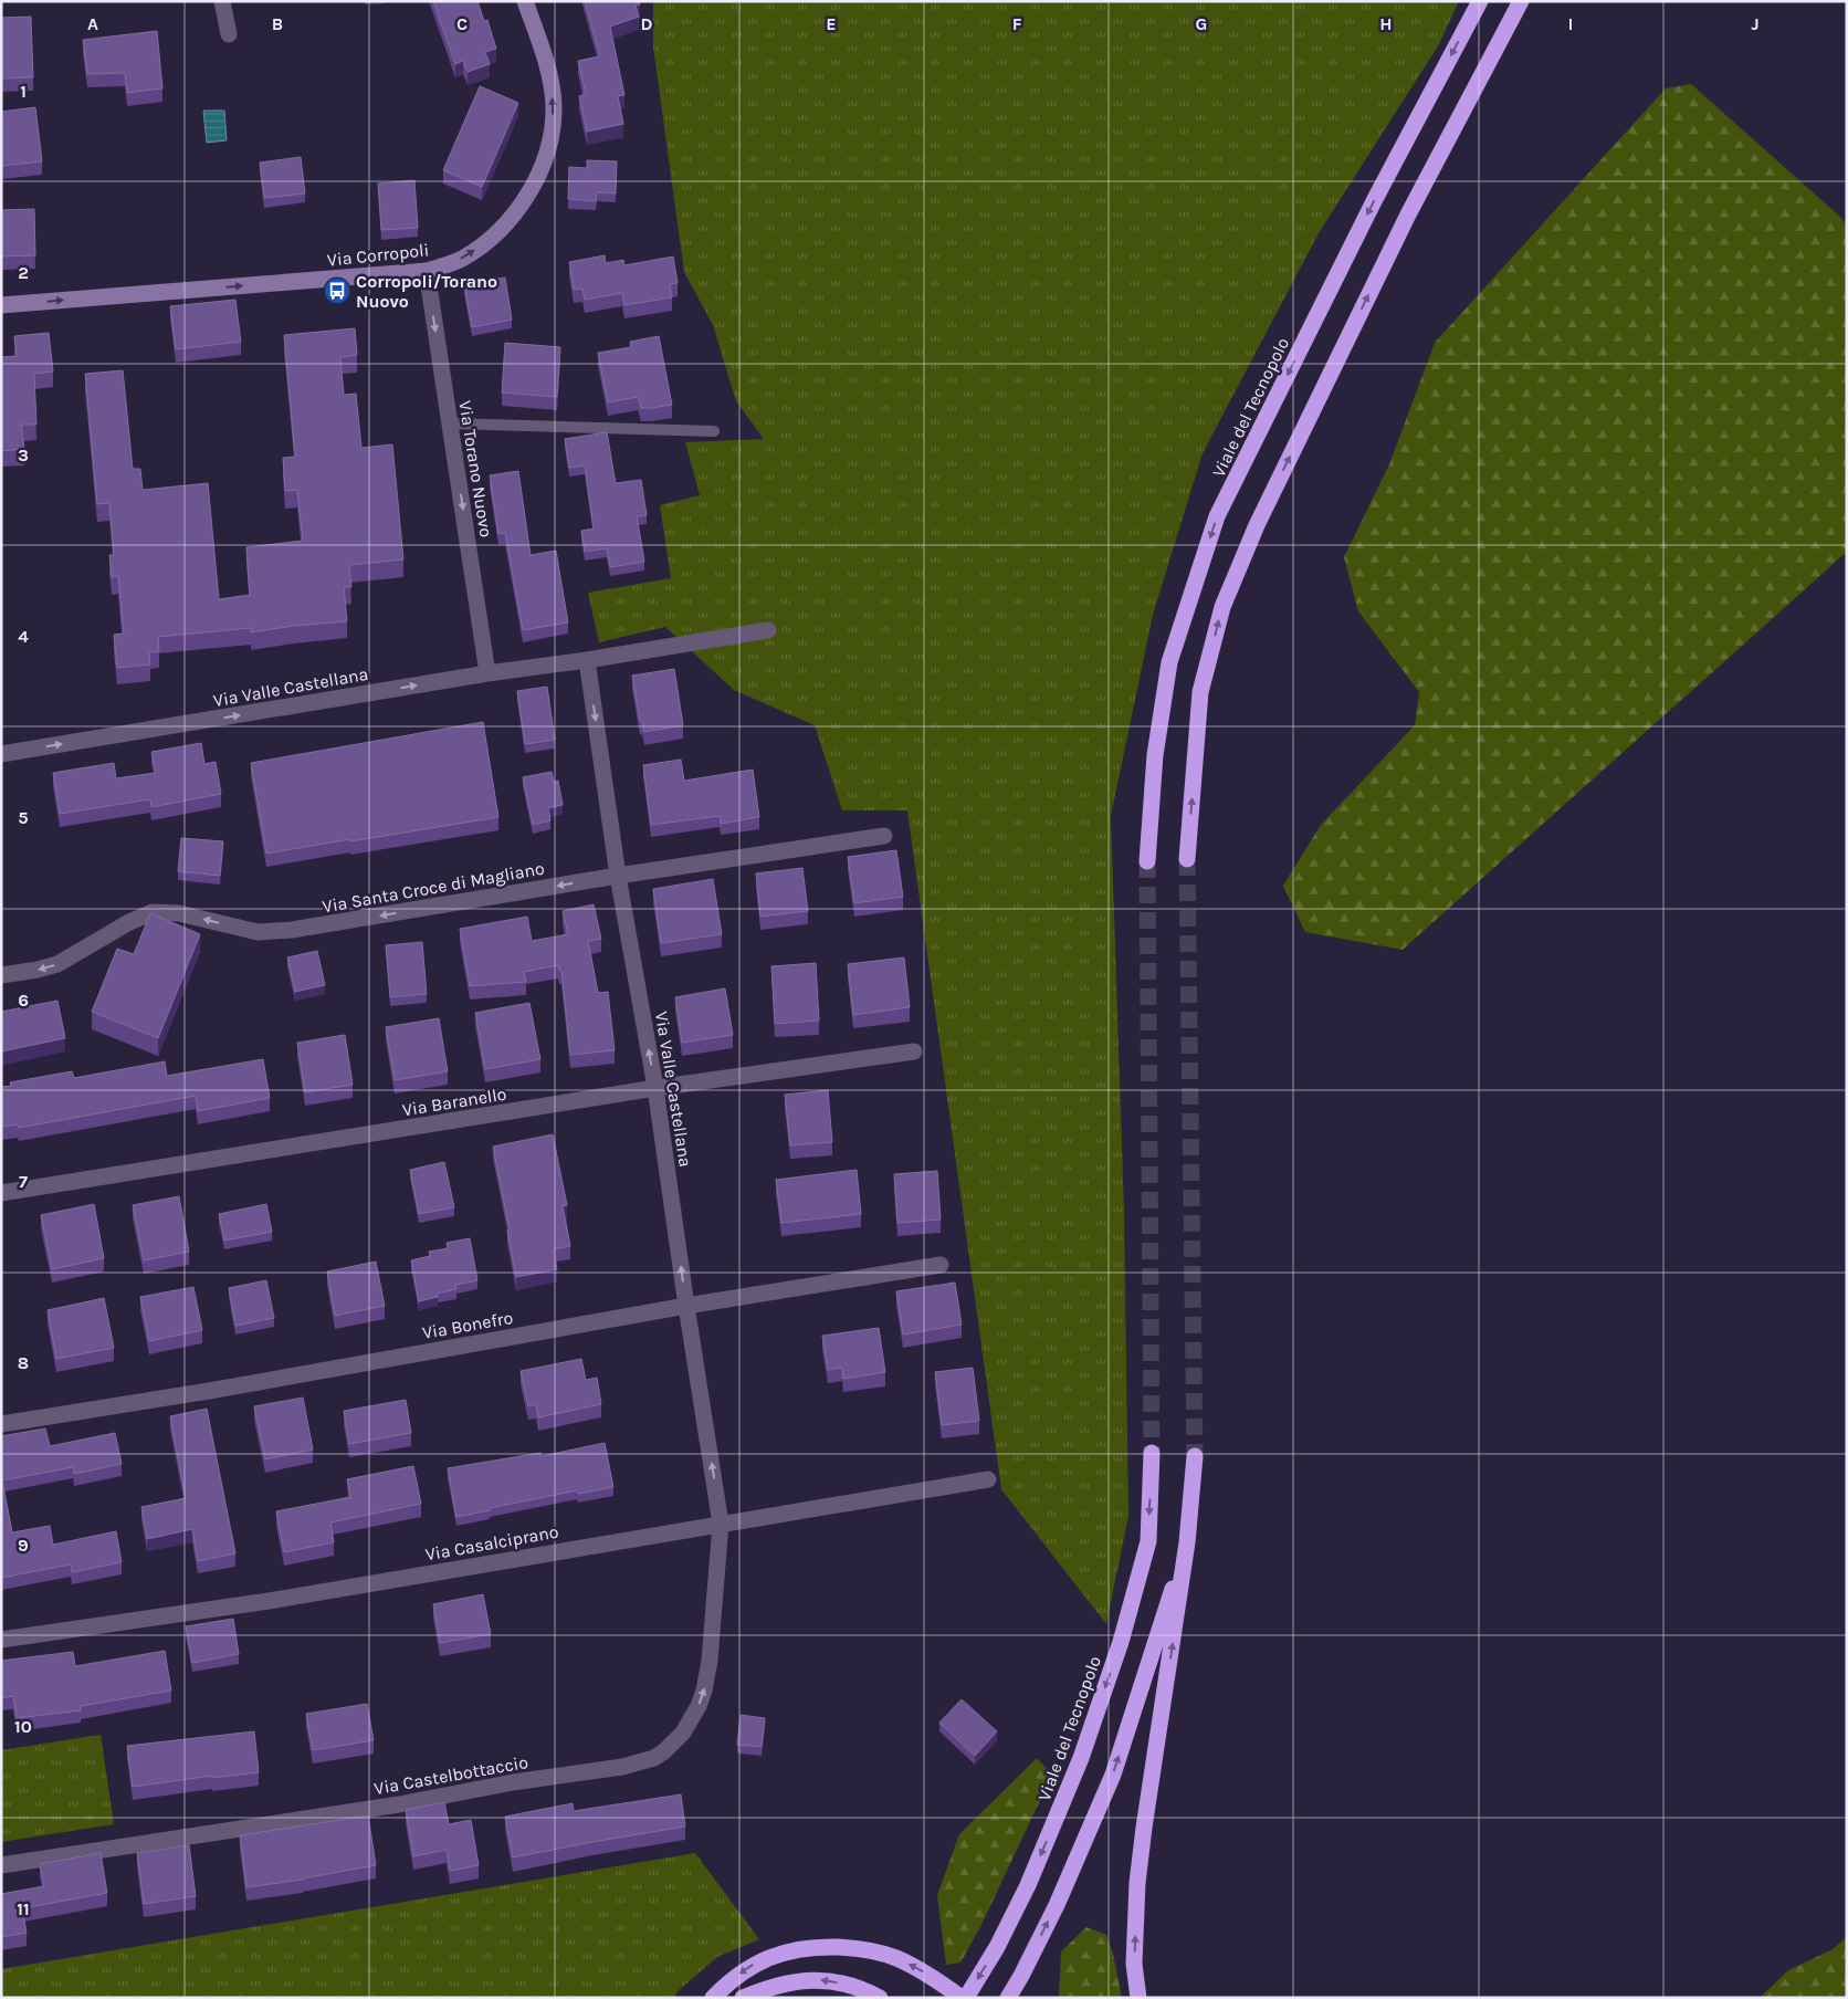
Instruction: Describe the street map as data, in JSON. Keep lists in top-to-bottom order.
{
  "streets": {
    "highway": ["Viale del Tecnopolo"],
    "street": [
      "Via Corropoli",
      "Via Torano Nuovo",
      "Via Valle Castellana",
      "Via Santa Croce di Magliano",
      "Via Baranello",
      "Via Bonefro",
      "Via Casalciprano",
      "Via Castelbottaccio"
    ]
  },
  "crossings": [
    ["Via Corropoli", "Via Torano Nuovo"],
    ["Via Torano Nuovo", "Via Valle Castellana"],
    ["Via Valle Castellana", "Via Santa Croce di Magliano"],
    ["Via Valle Castellana", "Via Baranello"],
    ["Via Valle Castellana", "Via Bonefro"],
    ["Via Valle Castellana", "Via Casalciprano"],
    ["Via Valle Castellana", "Via Castelbottaccio"],
    ["Via Casalciprano", "Via Castelbottaccio"]
  ],
  "one_way": ["Via Torano Nuovo", "Via Santa Croce di Magliano", "Via Castelbottaccio"],
  "places": {
    "bus stop": ["Corropoli/Torano Nuovo"]
  },
  "grid": {
    "columns": [
      "A",
      "B",
      "C",
      "D",
      "E",
      "F",
      "G",
      "H",
      "I",
      "J"
    ],
    "rows": [
      "1",
      "2",
      "3",
      "4",
      "5",
      "6",
      "7",
      "8",
      "9",
      "10",
      "11"
    ]
  }
}
